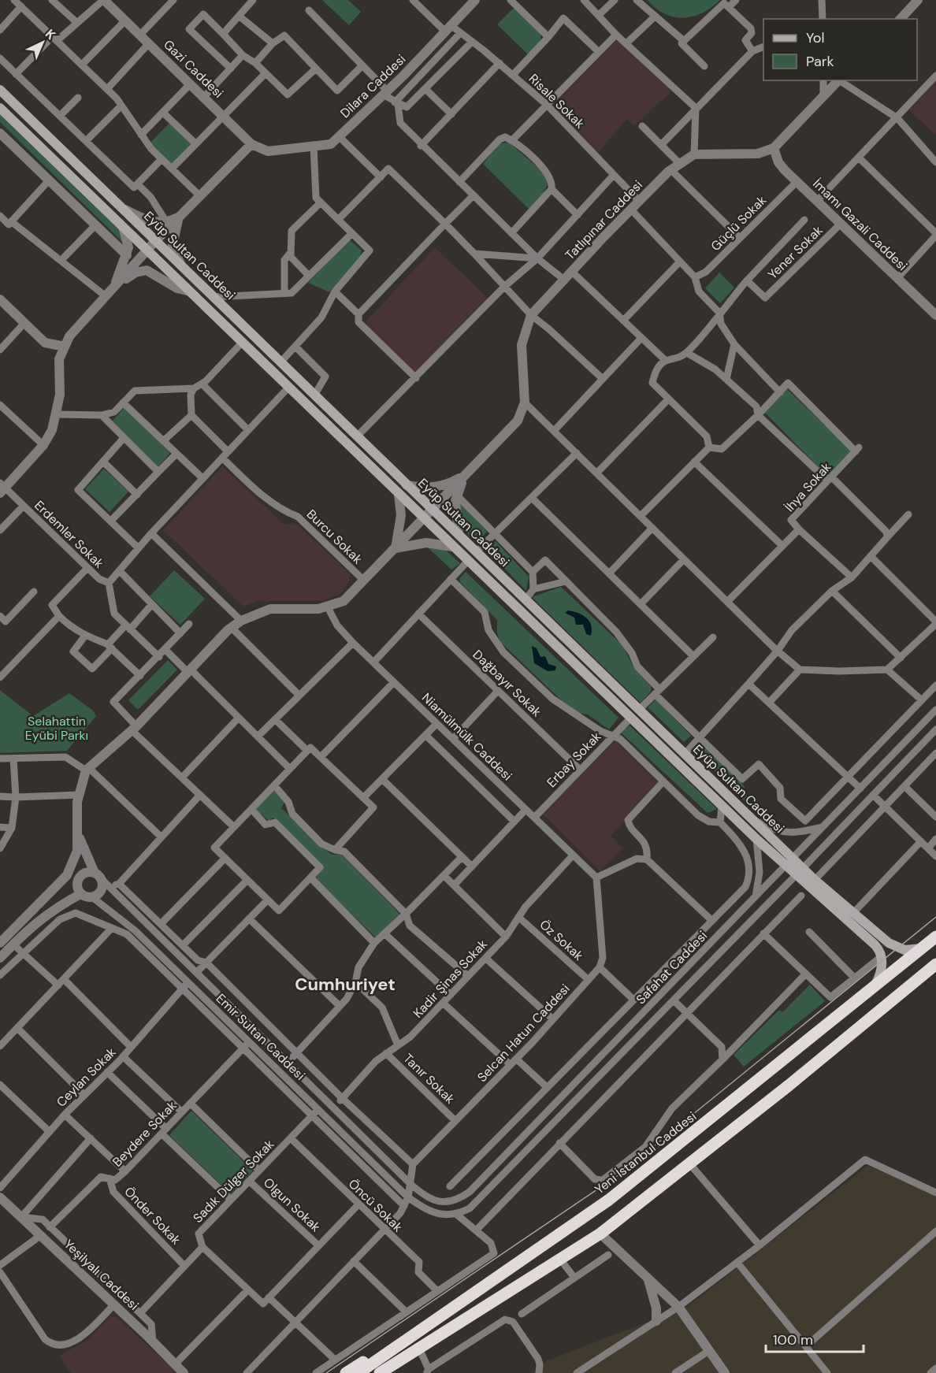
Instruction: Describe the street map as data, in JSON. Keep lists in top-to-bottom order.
{
  "streets": {
    "highway": ["Yeni İstanbul Caddesi"],
    "main road": ["Eyüp Sultan Caddesi"],
    "street": [
      "Gazi Caddesi",
      "Dilara Caddesi",
      "Risale Sokak",
      "Tatlıpınar Caddesi",
      "Güçlü Sokak",
      "İmamı Gazali Caddesi",
      "Yener Sokak",
      "İhya Sokak",
      "Erdemler Sokak",
      "Burcu Sokak",
      "Dağbayır Sokak",
      "Niamülmülk Caddesi",
      "Erbay Sokak",
      "Öz Sokak",
      "Safahat Caddesi",
      "Kadir Şinas Sokak",
      "Selcan Hatun Caddesi",
      "Emir Sultan Caddesi",
      "Ceylan Sokak",
      "Tanır Sokak",
      "Beydere Sokak",
      "Sadık Dülger Sokak",
      "Olgun Sokak",
      "Öncü Sokak",
      "Önder Sokak",
      "Yeşilyalı Caddesi"
    ]
  },
  "crossings": [
    ["Gazi Caddesi", "Dilara Caddesi"],
    ["Dilara Caddesi", "Risale Sokak"],
    ["Risale Sokak", "Tatlıpınar Caddesi"],
    ["Tatlıpınar Caddesi", "Eyüp Sultan Caddesi"],
    ["Tatlıpınar Caddesi", "Burcu Sokak"],
    ["Tatlıpınar Caddesi", "Niamülmülk Caddesi"],
    ["Güçlü Sokak", "İmamı Gazali Caddesi"],
    ["İmamı Gazali Caddesi", "Yener Sokak"],
    ["Eyüp Sultan Caddesi", "Erdemler Sokak"],
    ["Eyüp Sultan Caddesi", "Erbay Sokak"],
    ["Eyüp Sultan Caddesi", "Safahat Caddesi"],
    ["Eyüp Sultan Caddesi", "Yeni İstanbul Caddesi"],
    ["Erdemler Sokak", "Burcu Sokak"],
    ["Dağbayır Sokak", "Erbay Sokak"],
    ["Niamülmülk Caddesi", "Erbay Sokak"],
    ["Niamülmülk Caddesi", "Kadir Şinas Sokak"],
    ["Öz Sokak", "Kadir Şinas Sokak"],
    ["Öz Sokak", "Selcan Hatun Caddesi"],
    ["Safahat Caddesi", "Emir Sultan Caddesi"],
    ["Kadir Şinas Sokak", "Emir Sultan Caddesi"],
    ["Kadir Şinas Sokak", "Tanır Sokak"],
    ["Selcan Hatun Caddesi", "Tanır Sokak"],
    ["Emir Sultan Caddesi", "Ceylan Sokak"],
    ["Emir Sultan Caddesi", "Beydere Sokak"],
    ["Emir Sultan Caddesi", "Sadık Dülger Sokak"],
    ["Beydere Sokak", "Olgun Sokak"],
    ["Beydere Sokak", "Önder Sokak"],
    ["Sadık Dülger Sokak", "Olgun Sokak"],
    ["Sadık Dülger Sokak", "Öncü Sokak"]
  ],
  "districts": ["Cumhuriyet"],
  "parks": ["Selahattin Eyübi Parkı"],
  "legend": ["Yol", "Park"],
  "scale_bar": "100 m",
  "north": "top right"
}
